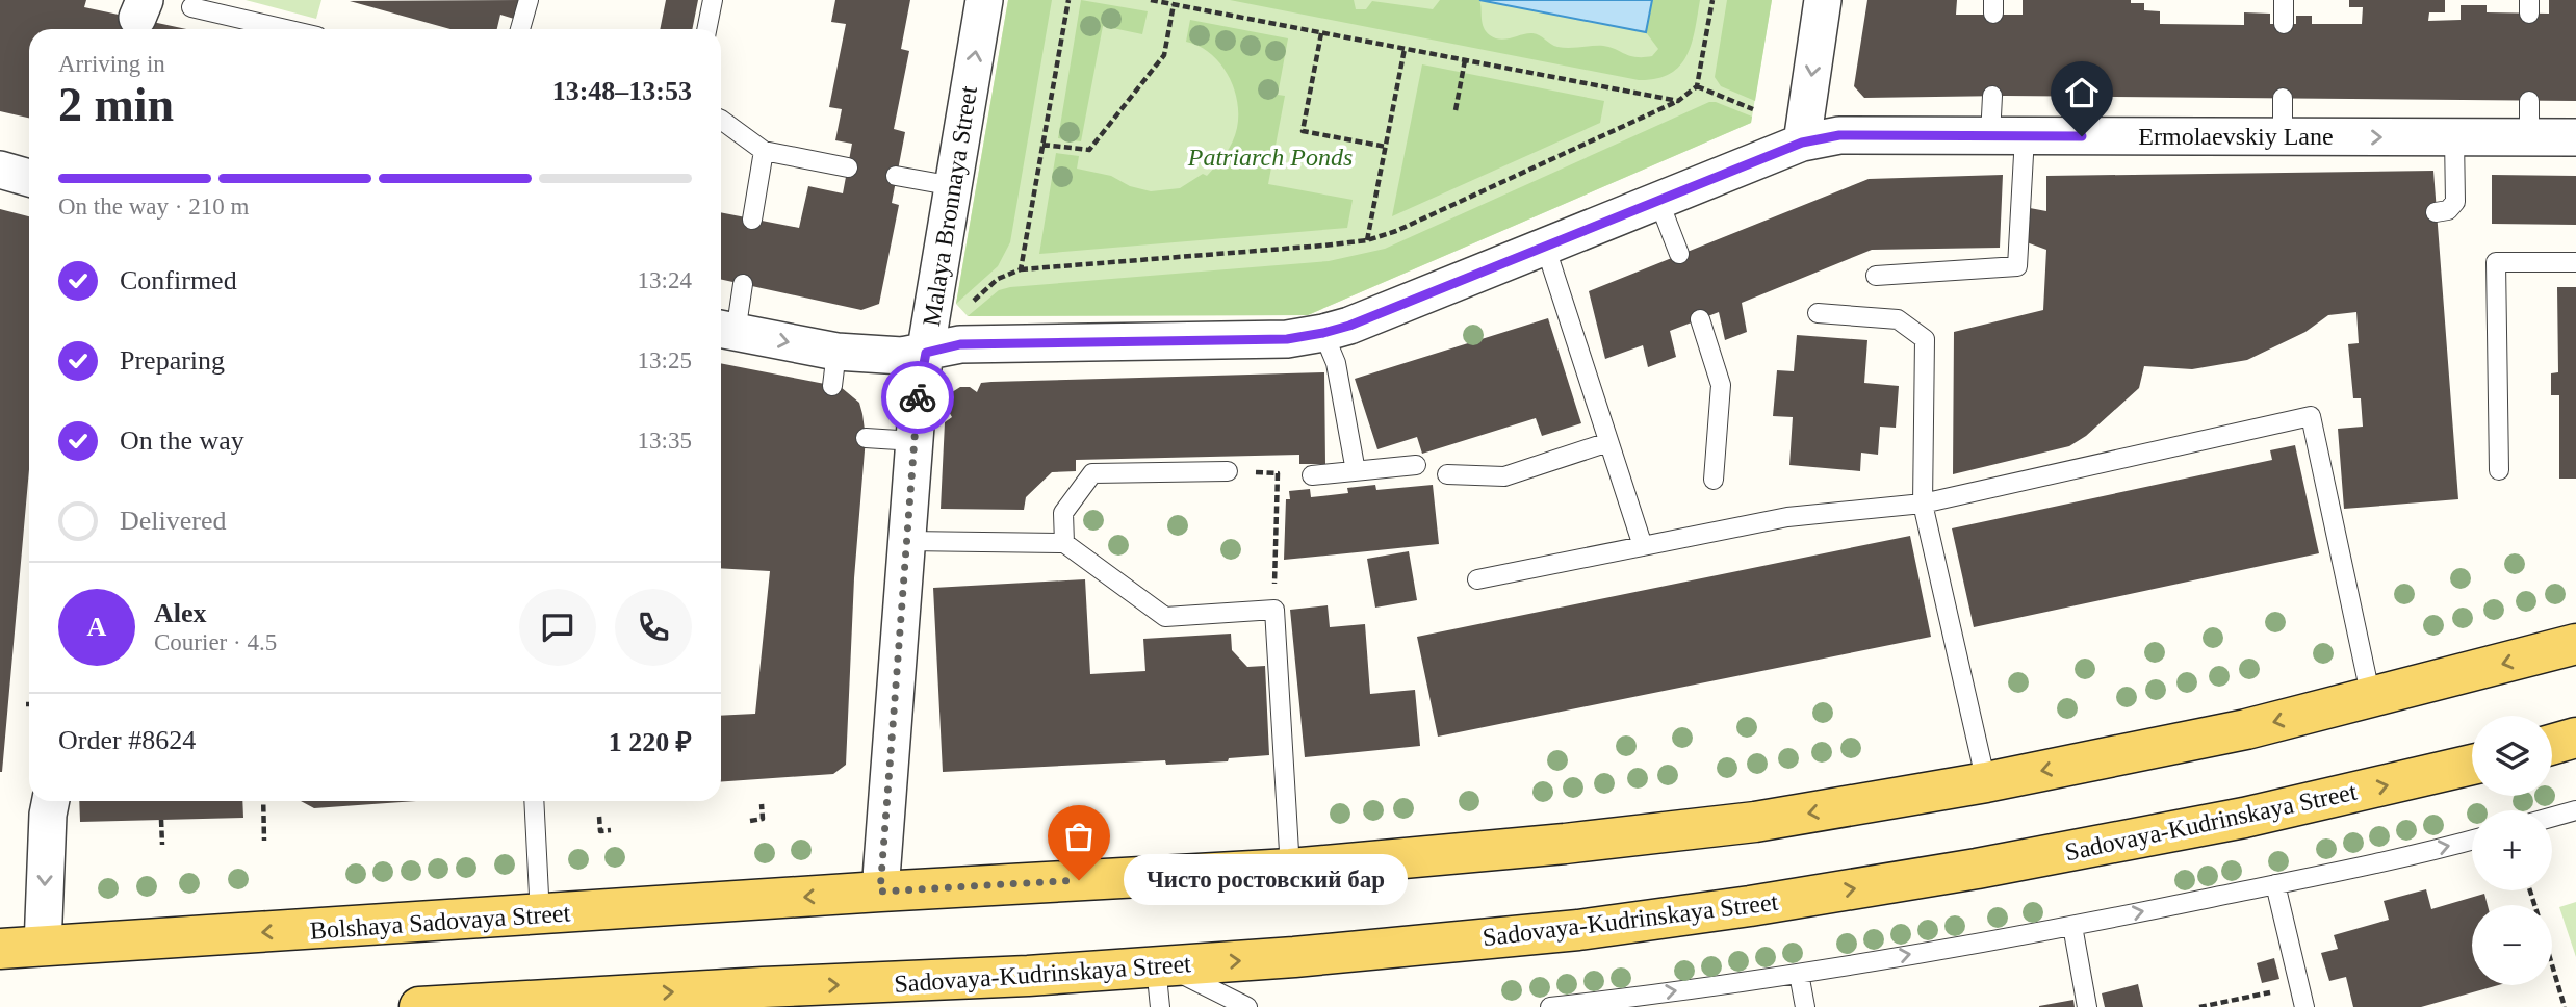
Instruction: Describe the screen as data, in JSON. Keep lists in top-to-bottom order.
{
  "streets": {
    "main road": ["Sadovaya-Kudrinskaya Street", "Bolshaya Sadovaya Street"],
    "street": ["Ermolaevskiy Lane", "Malaya Bronnaya Street"]
  },
  "crossings": [
    ["Ermolaevskiy Lane", "Malaya Bronnaya Street"],
    ["Malaya Bronnaya Street", "Bolshaya Sadovaya Street"]
  ],
  "one_way": ["Bolshaya Sadovaya Street"],
  "parks": ["Patriarch Ponds"],
  "places": ["Чисто ростовский бар"],
  "page": {
    "heading": ["2 min", "Arriving in", "13:48–13:53"],
    "panel": [
      "Alex",
      "Courier · 4.5",
      "Order #8624",
      "1 220 ₽"
    ],
    "bar": "On the way · 210 m",
    "list": [
      ["Confirmed", "13:24"],
      ["Preparing", "13:25"],
      ["On the way", "13:35"],
      "Delivered"
    ],
    "round": "A",
    "map_buttons": ["+", "−"],
    "bubble": "Чисто ростовский бар"
  }
}
